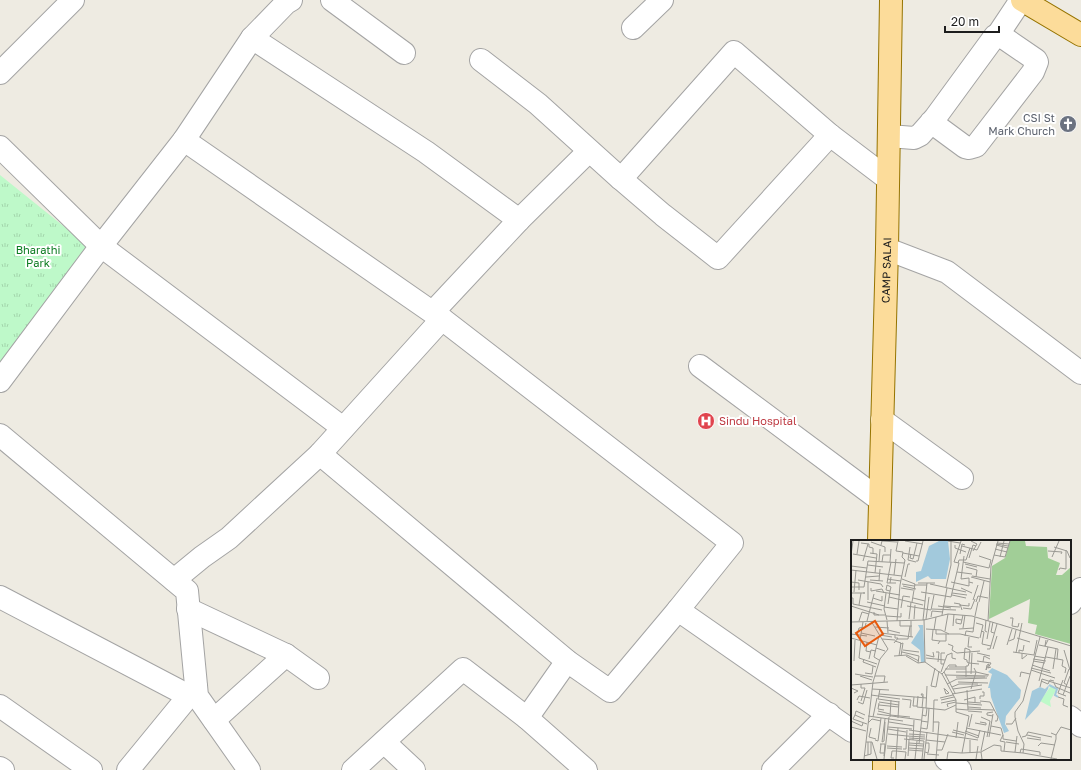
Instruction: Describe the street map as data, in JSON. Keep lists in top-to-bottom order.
{
  "streets": {
    "main road": ["CAMP SALAI"]
  },
  "parks": ["Bharathi Park"],
  "places": {
    "church": ["CSI St Mark Church"],
    "hospital": ["Sindu Hospital"]
  },
  "scale_bar": "20 m"
}
